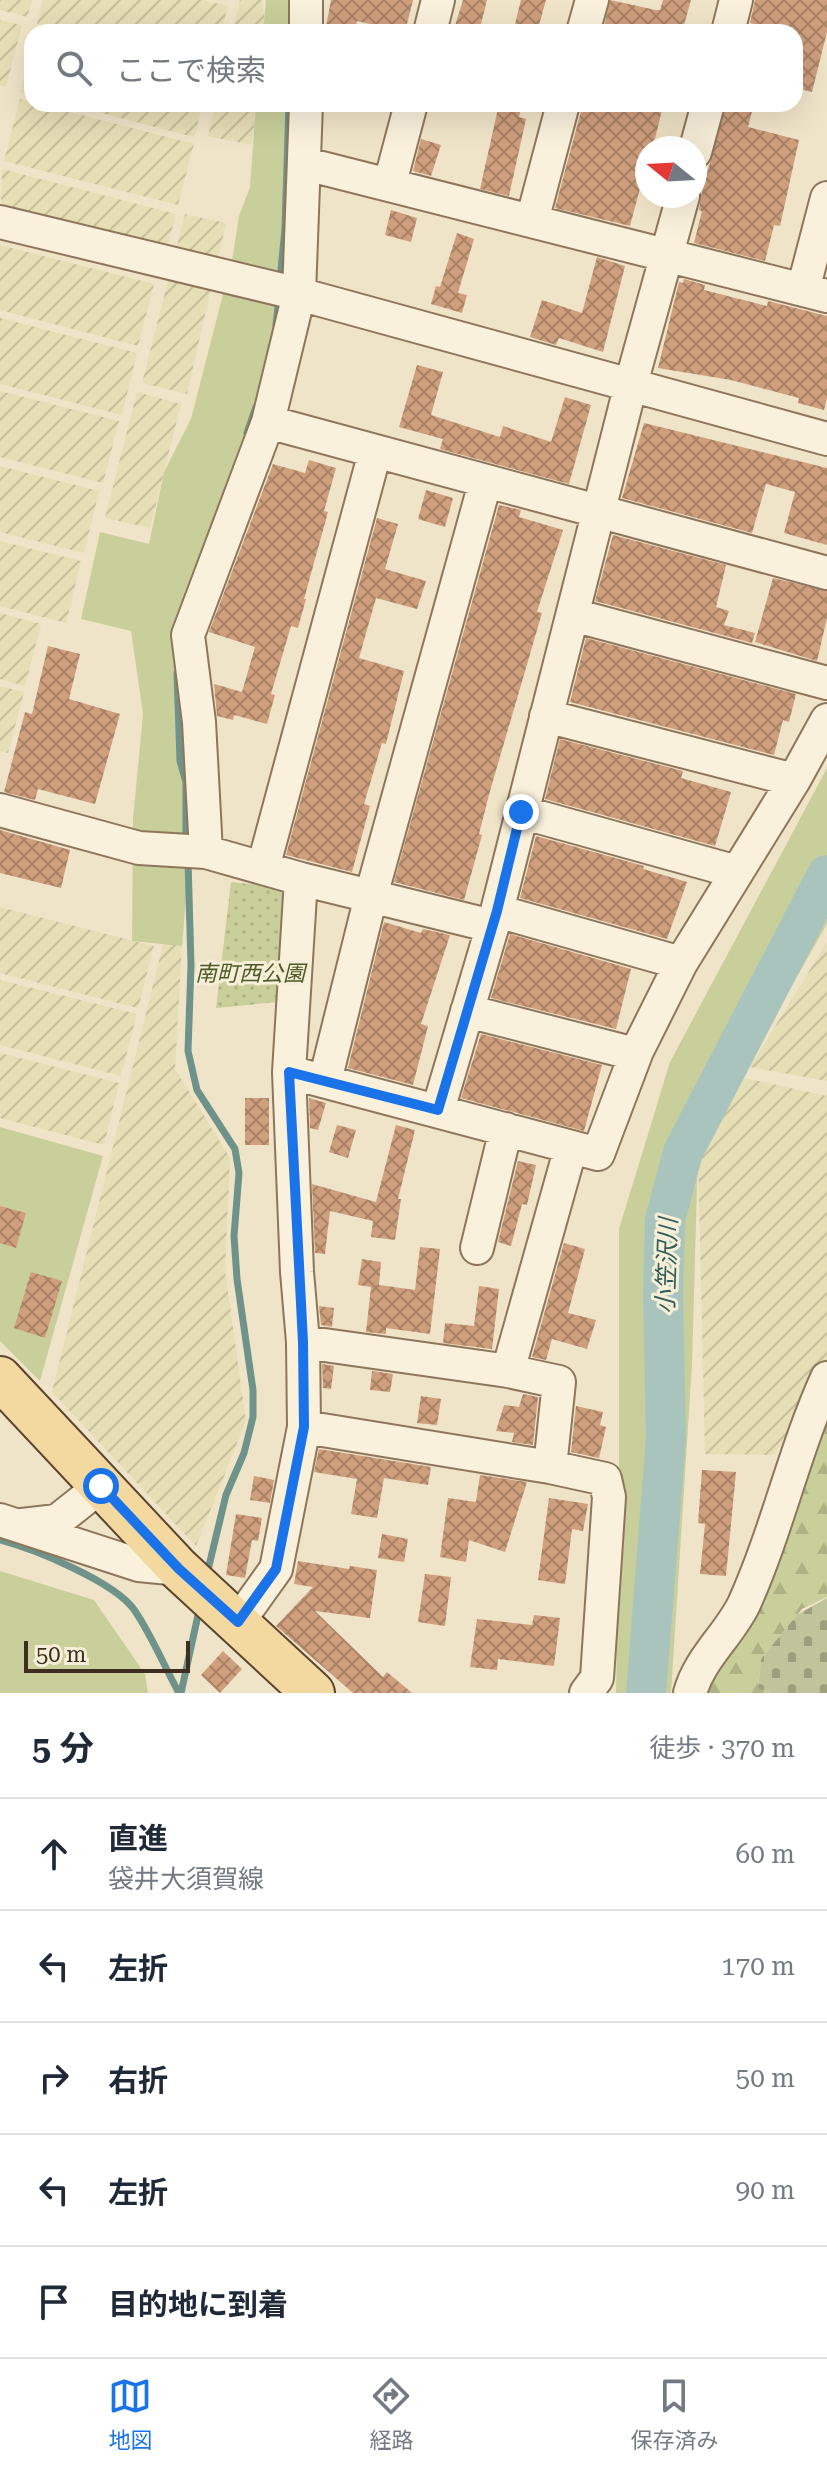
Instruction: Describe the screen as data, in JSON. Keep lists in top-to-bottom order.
{
  "water": ["小笠沢川"],
  "parks": ["南町西公園"],
  "scale_bar": "50 m",
  "north": "left",
  "page": {
    "search": "ここで検索",
    "scale": "50 m",
    "heading": ["5 分", "徒歩 · 370 m"],
    "list": [
      ["直進", "袋井大須賀線", "60 m"],
      ["左折", "170 m"],
      ["右折", "50 m"],
      ["左折", "90 m"],
      "目的地に到着"
    ],
    "nav": ["地図", "経路", "保存済み"]
  }
}
